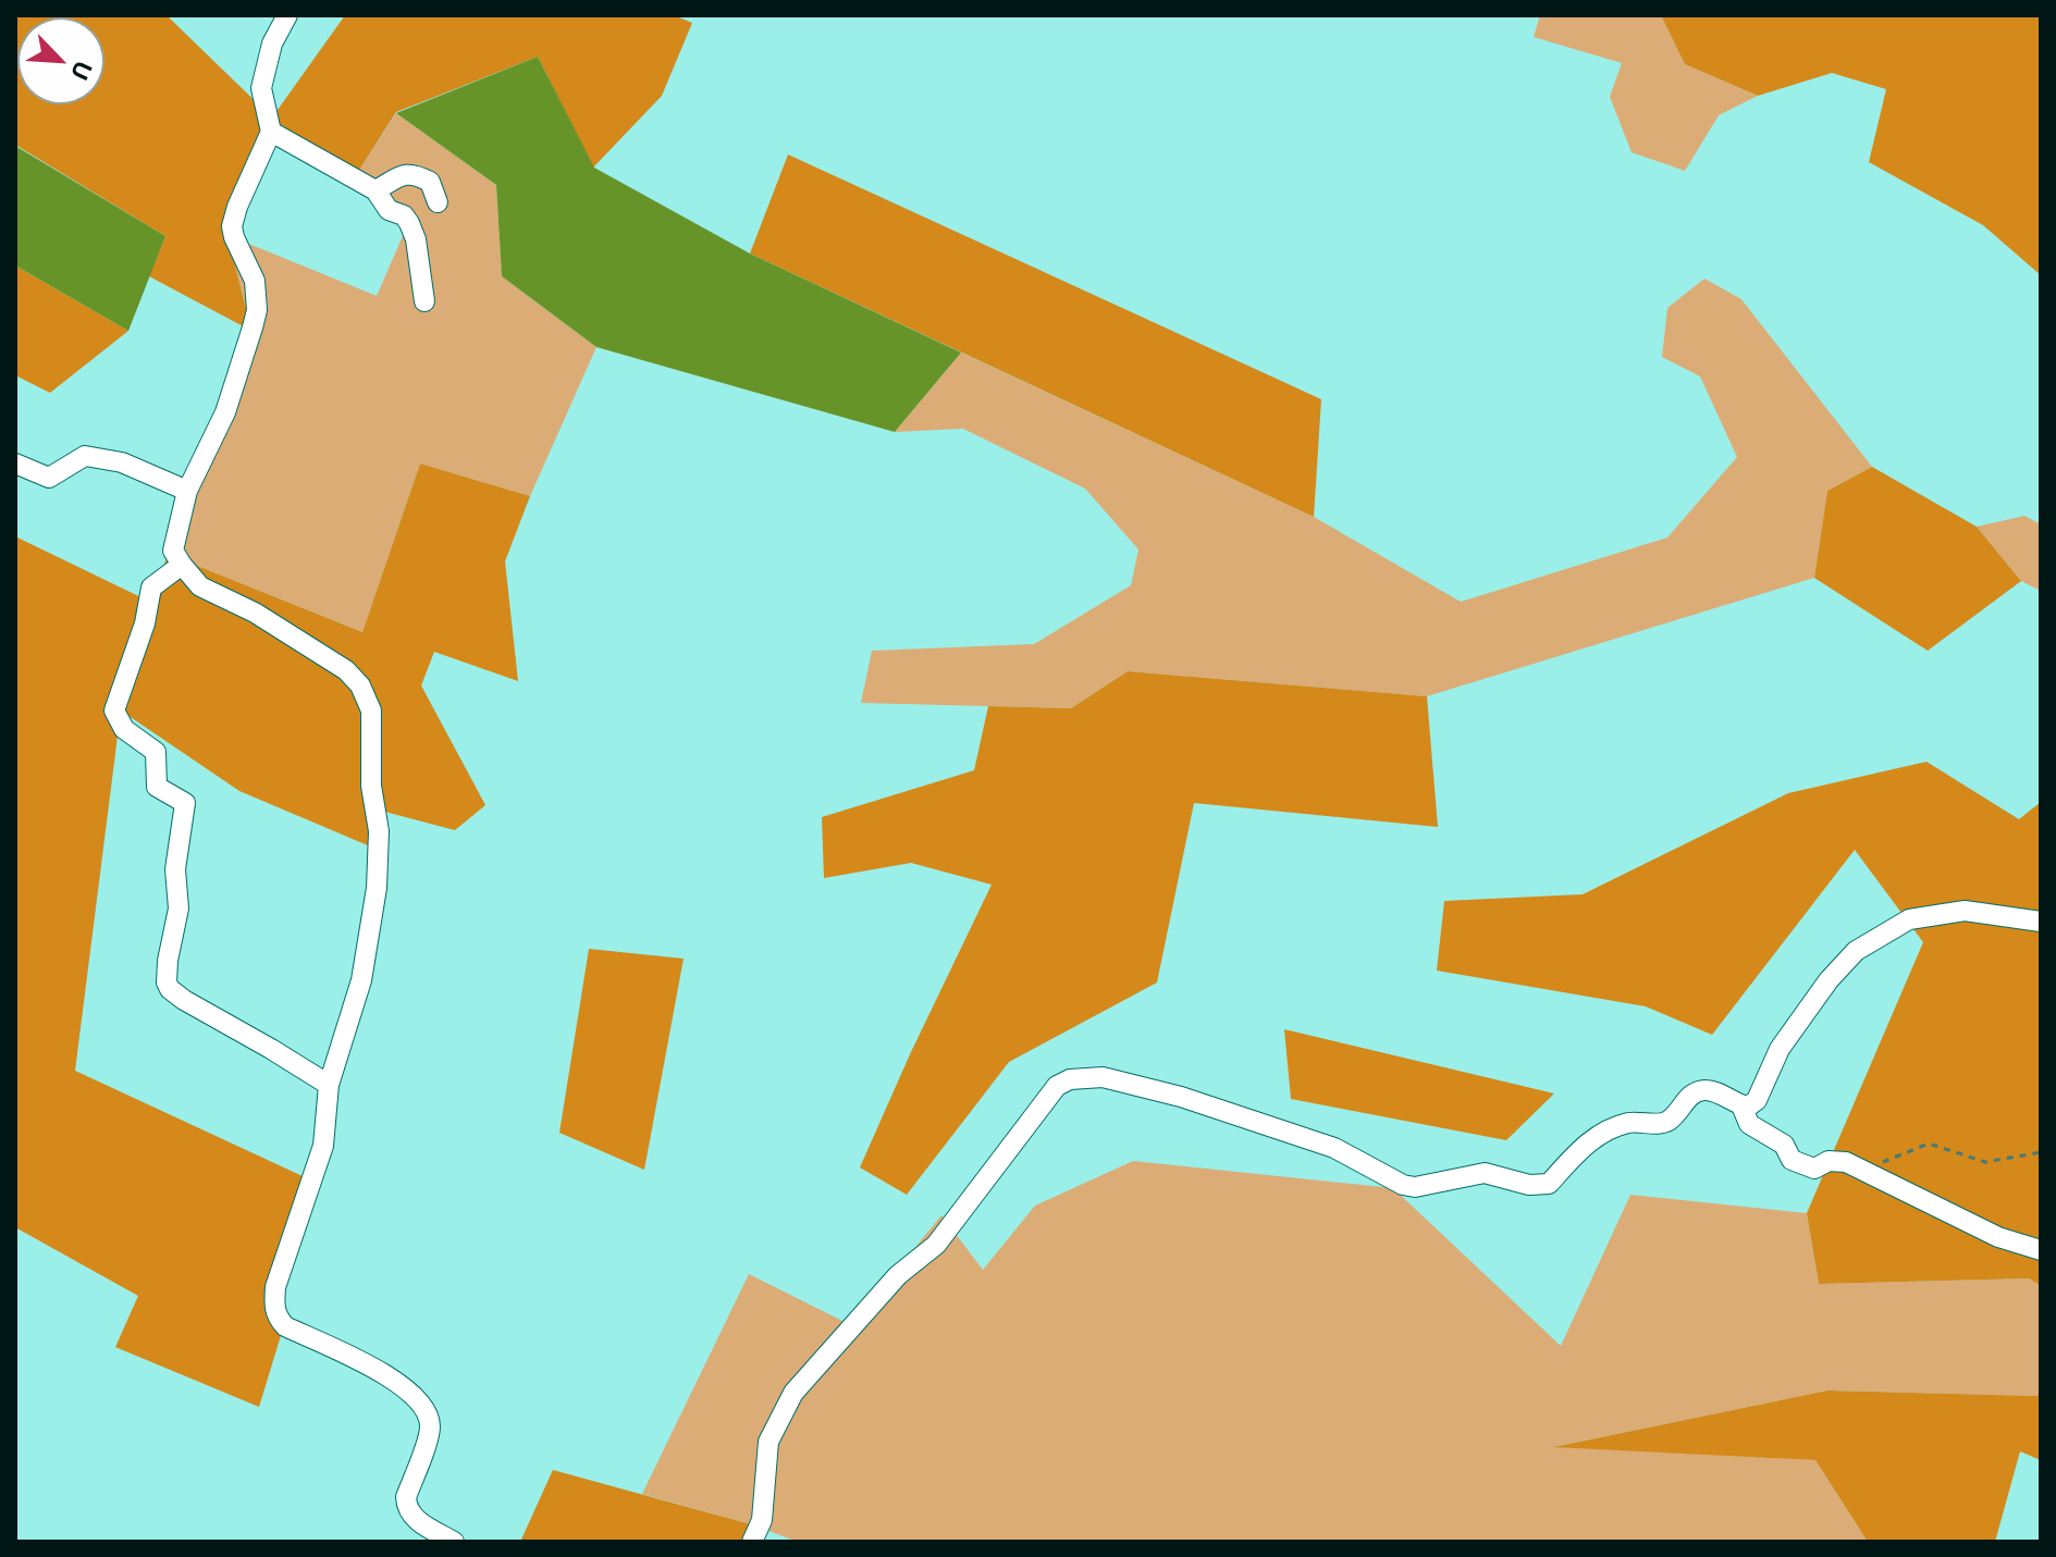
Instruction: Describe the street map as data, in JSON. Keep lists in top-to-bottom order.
{
  "north": "bottom right"
}
